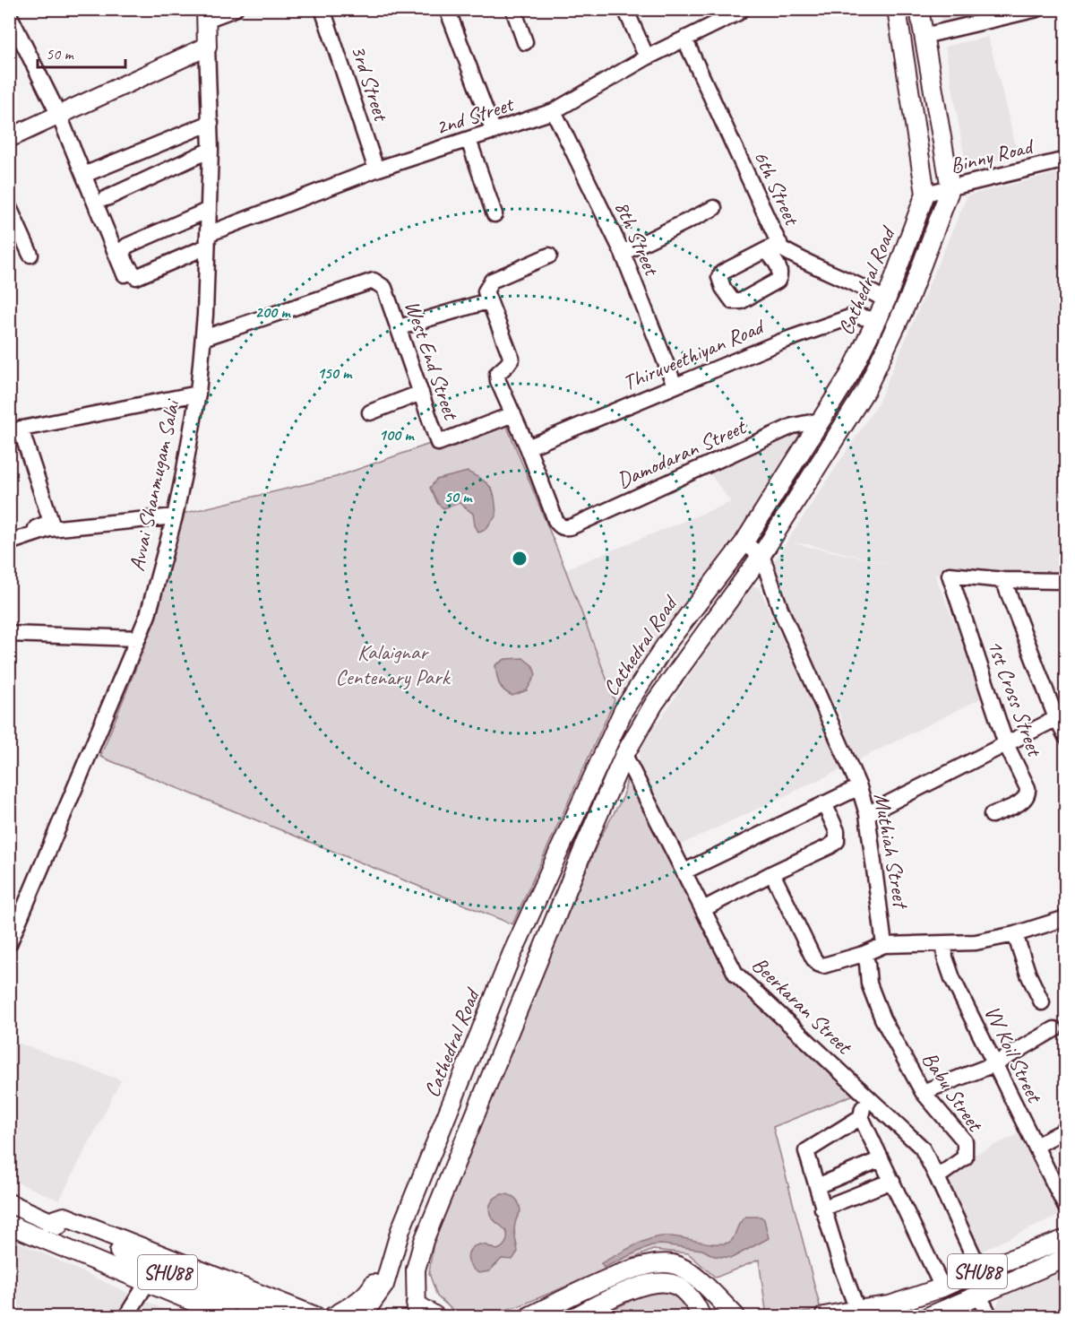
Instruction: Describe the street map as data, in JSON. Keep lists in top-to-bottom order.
{
  "streets": {
    "main road": ["Cathedral Road", "Avvai Shanmugam Salai", "SHU88"],
    "street": [
      "3rd Street",
      "2nd Street",
      "Binny Road",
      "6th Street",
      "8th Street",
      "Thiruveethiyan Road",
      "West End Street",
      "Damodaran Street",
      "1st Cross Street",
      "Muthiah Street",
      "Beerkaran Street",
      "VV Koil Street",
      "Babu Street"
    ]
  },
  "crossings": [
    ["3rd Street", "2nd Street"],
    ["2nd Street", "6th Street"],
    ["2nd Street", "8th Street"],
    ["2nd Street", "Avvai Shanmugam Salai"],
    ["Binny Road", "Cathedral Road"],
    ["6th Street", "Cathedral Road"],
    ["8th Street", "Thiruveethiyan Road"],
    ["Cathedral Road", "Thiruveethiyan Road"],
    ["Cathedral Road", "Damodaran Street"],
    ["Cathedral Road", "Muthiah Street"],
    ["Cathedral Road", "Beerkaran Street"],
    ["Thiruveethiyan Road", "Damodaran Street"],
    ["West End Street", "Avvai Shanmugam Salai"],
    ["Beerkaran Street", "Babu Street"]
  ],
  "parks": ["Kalaignar Centenary Park"],
  "scale_bar": "50 m",
  "rings": [
    "200 m",
    "150 m",
    "100 m",
    "50 m"
  ]
}
